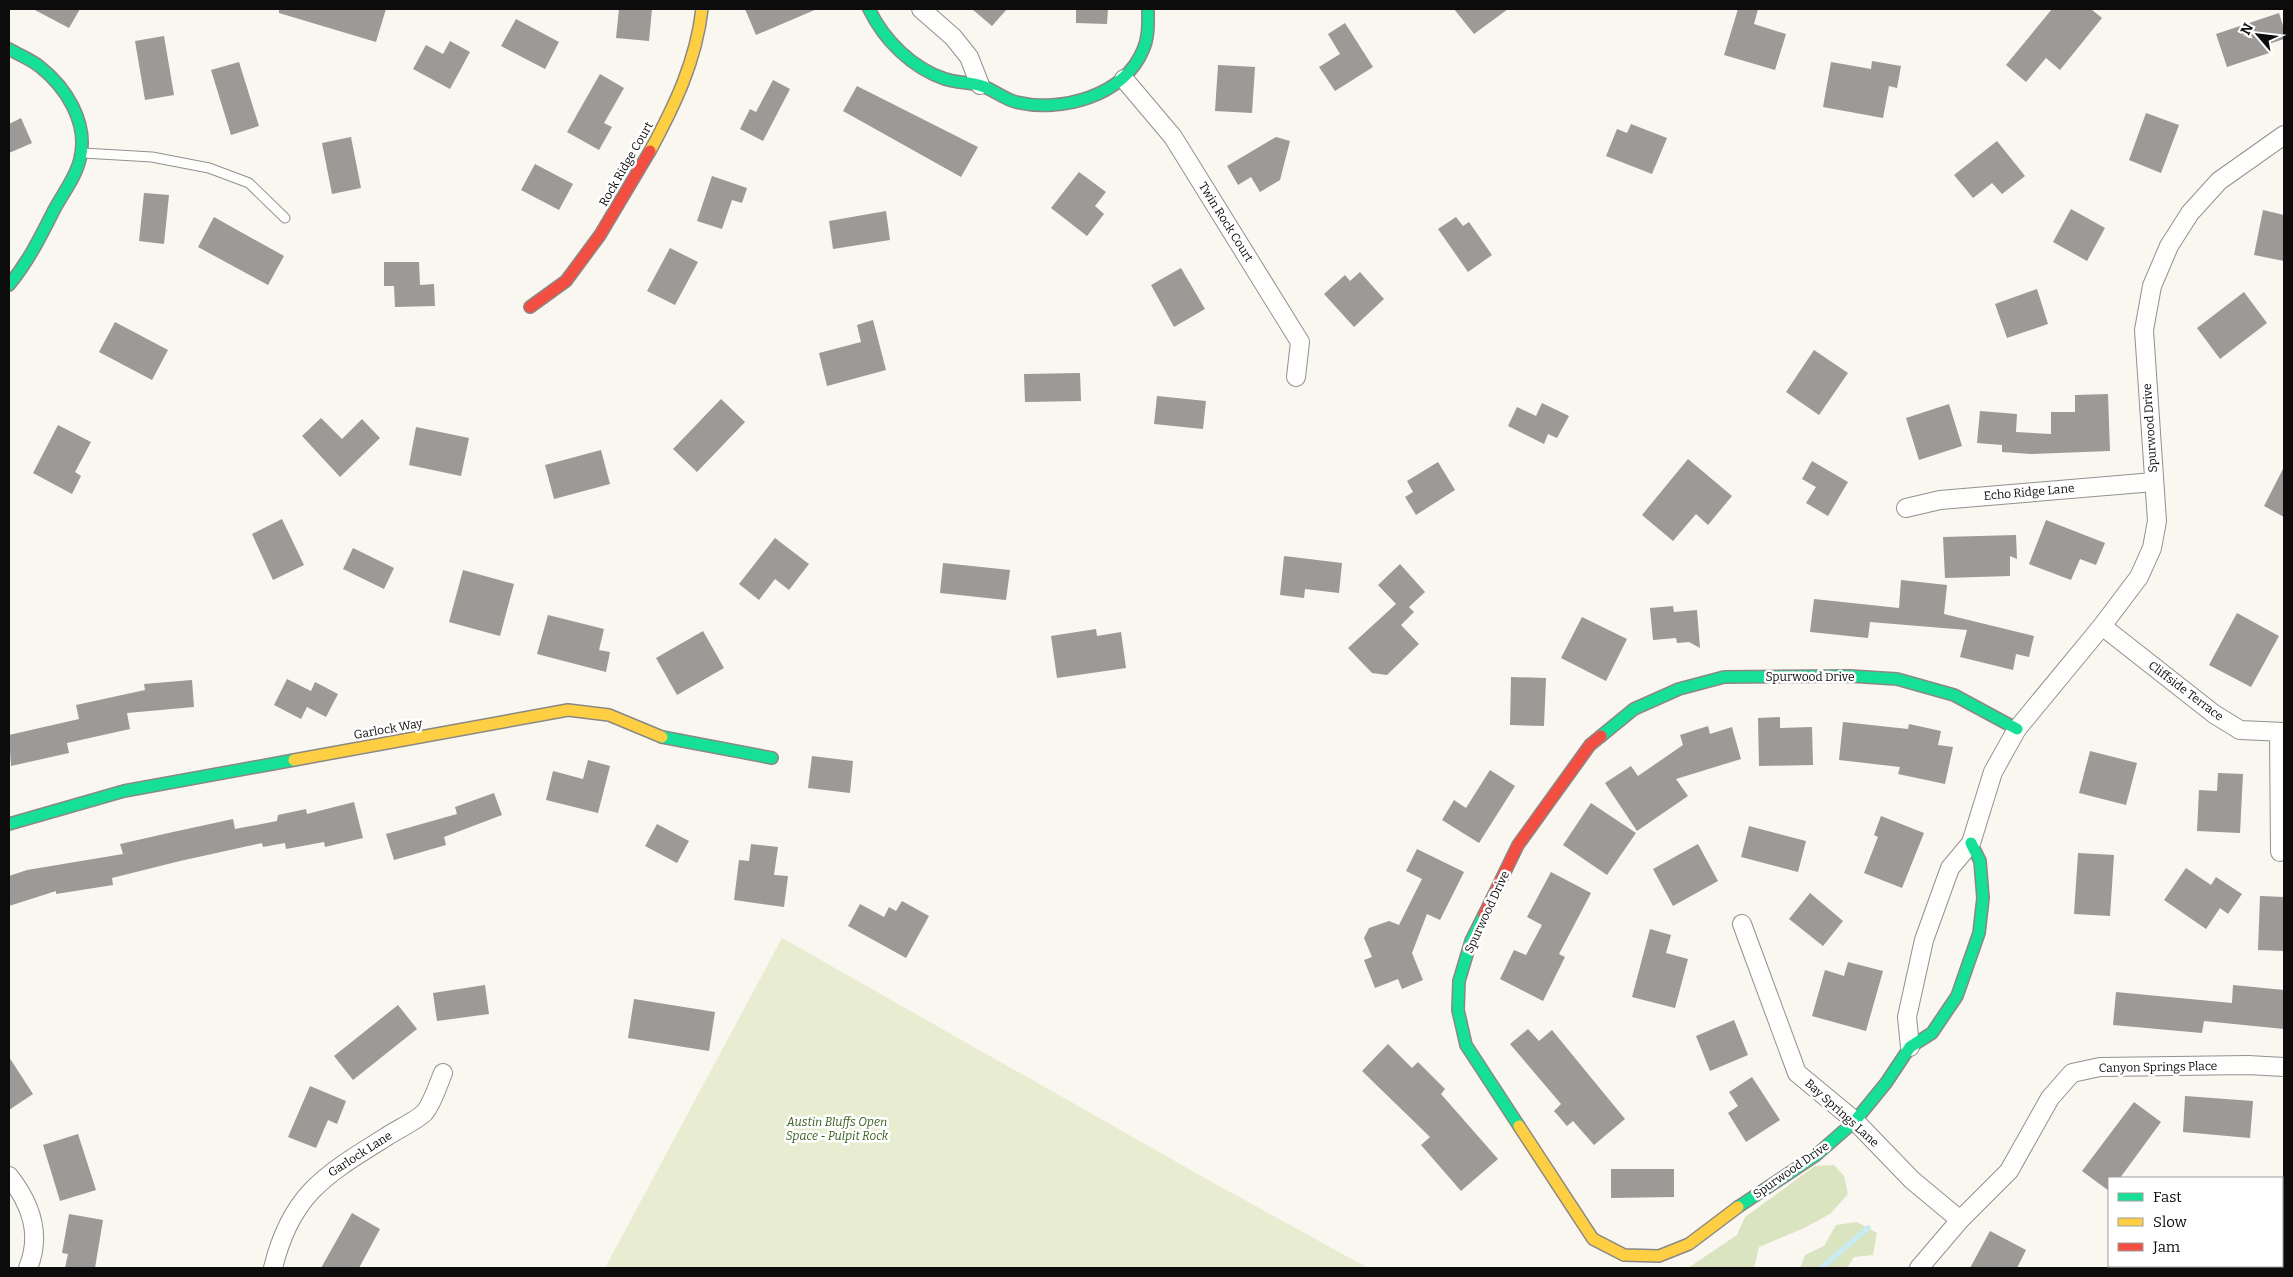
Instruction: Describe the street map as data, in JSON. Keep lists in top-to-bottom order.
{
  "streets": {
    "street": [
      "Rock Ridge Court",
      "Twin Rock Court",
      "Spurwood Drive",
      "Echo Ridge Lane",
      "Cliffside Terrace",
      "Garlock Way",
      "Canyon Springs Place",
      "Bay Springs Lane",
      "Garlock Lane"
    ]
  },
  "crossings": [
    ["Spurwood Drive", "Echo Ridge Lane"],
    ["Spurwood Drive", "Cliffside Terrace"],
    ["Spurwood Drive", "Bay Springs Lane"],
    ["Canyon Springs Place", "Bay Springs Lane"]
  ],
  "parks": ["Austin Bluffs Open Space - Pulpit Rock"],
  "legend": ["Fast", "Slow", "Jam"],
  "north": "top left"
}
